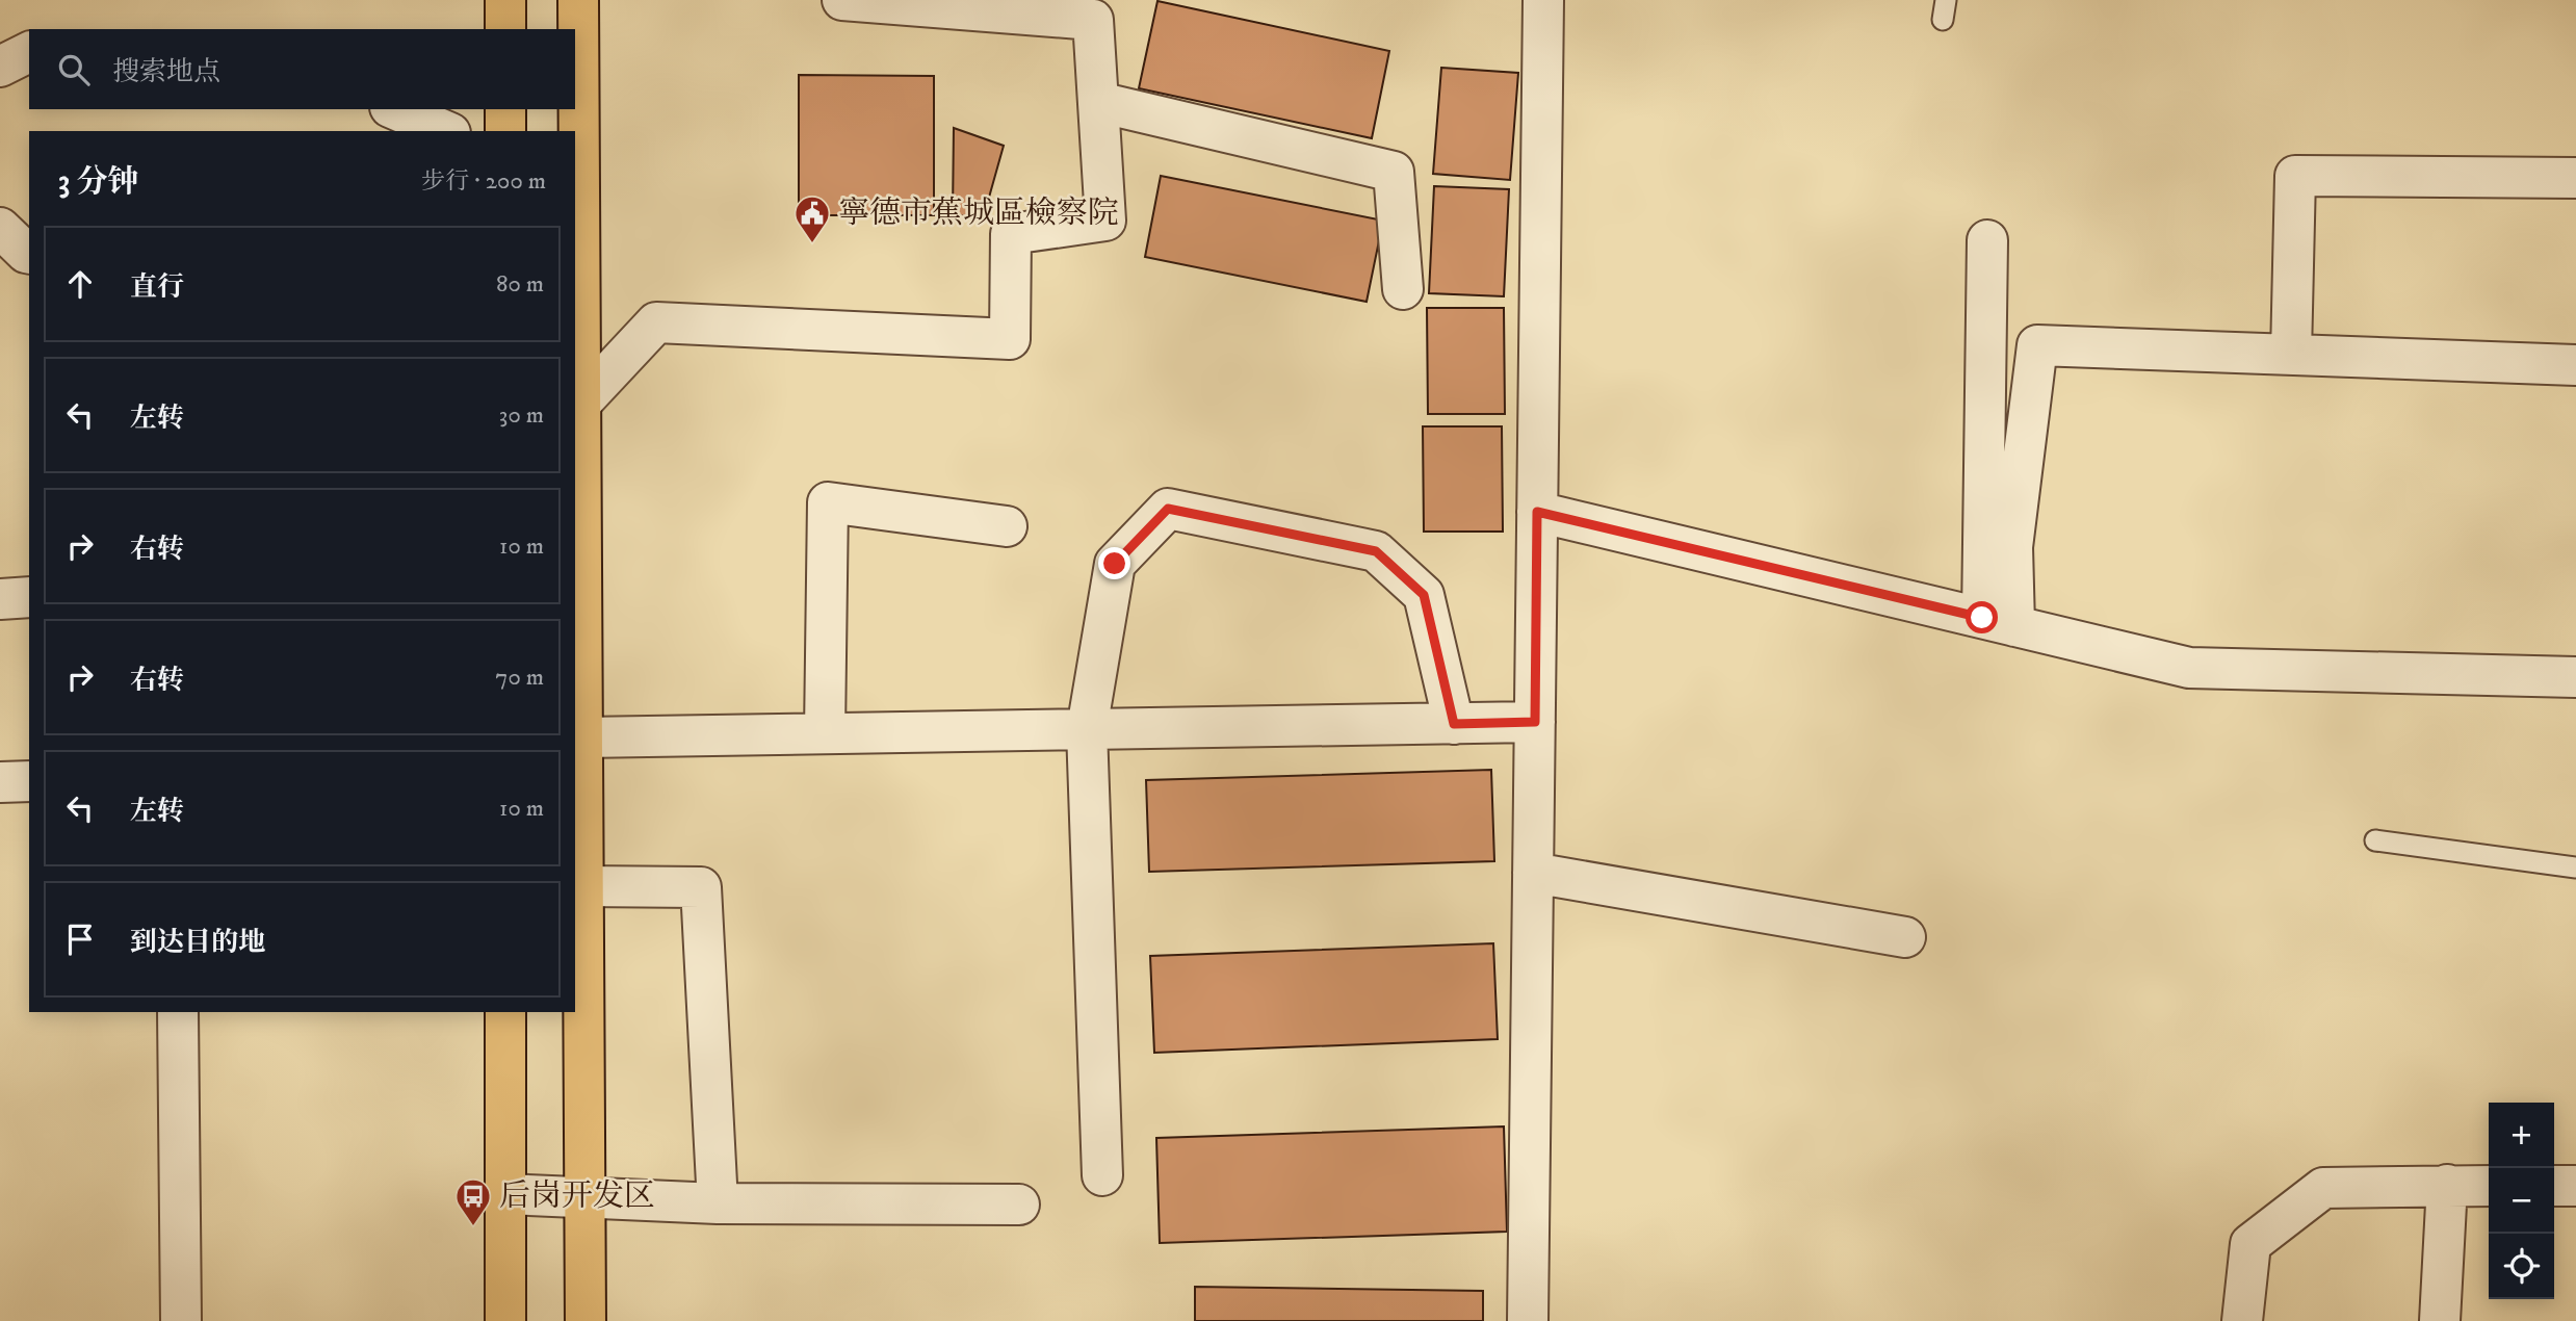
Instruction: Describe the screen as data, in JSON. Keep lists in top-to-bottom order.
{
  "places": {
    "public building": ["寧德市蕉城區檢察院"],
    "bus stop": ["后岗开发区"]
  },
  "page": {
    "search": "搜索地点",
    "heading": ["3 分钟", "步行 · 200 m"],
    "list": [
      ["直行", "80 m"],
      ["左转", "30 m"],
      ["右转", "10 m"],
      ["右转", "70 m"],
      ["左转", "10 m"],
      "到达目的地"
    ],
    "map_buttons": ["+", "−"]
  }
}
